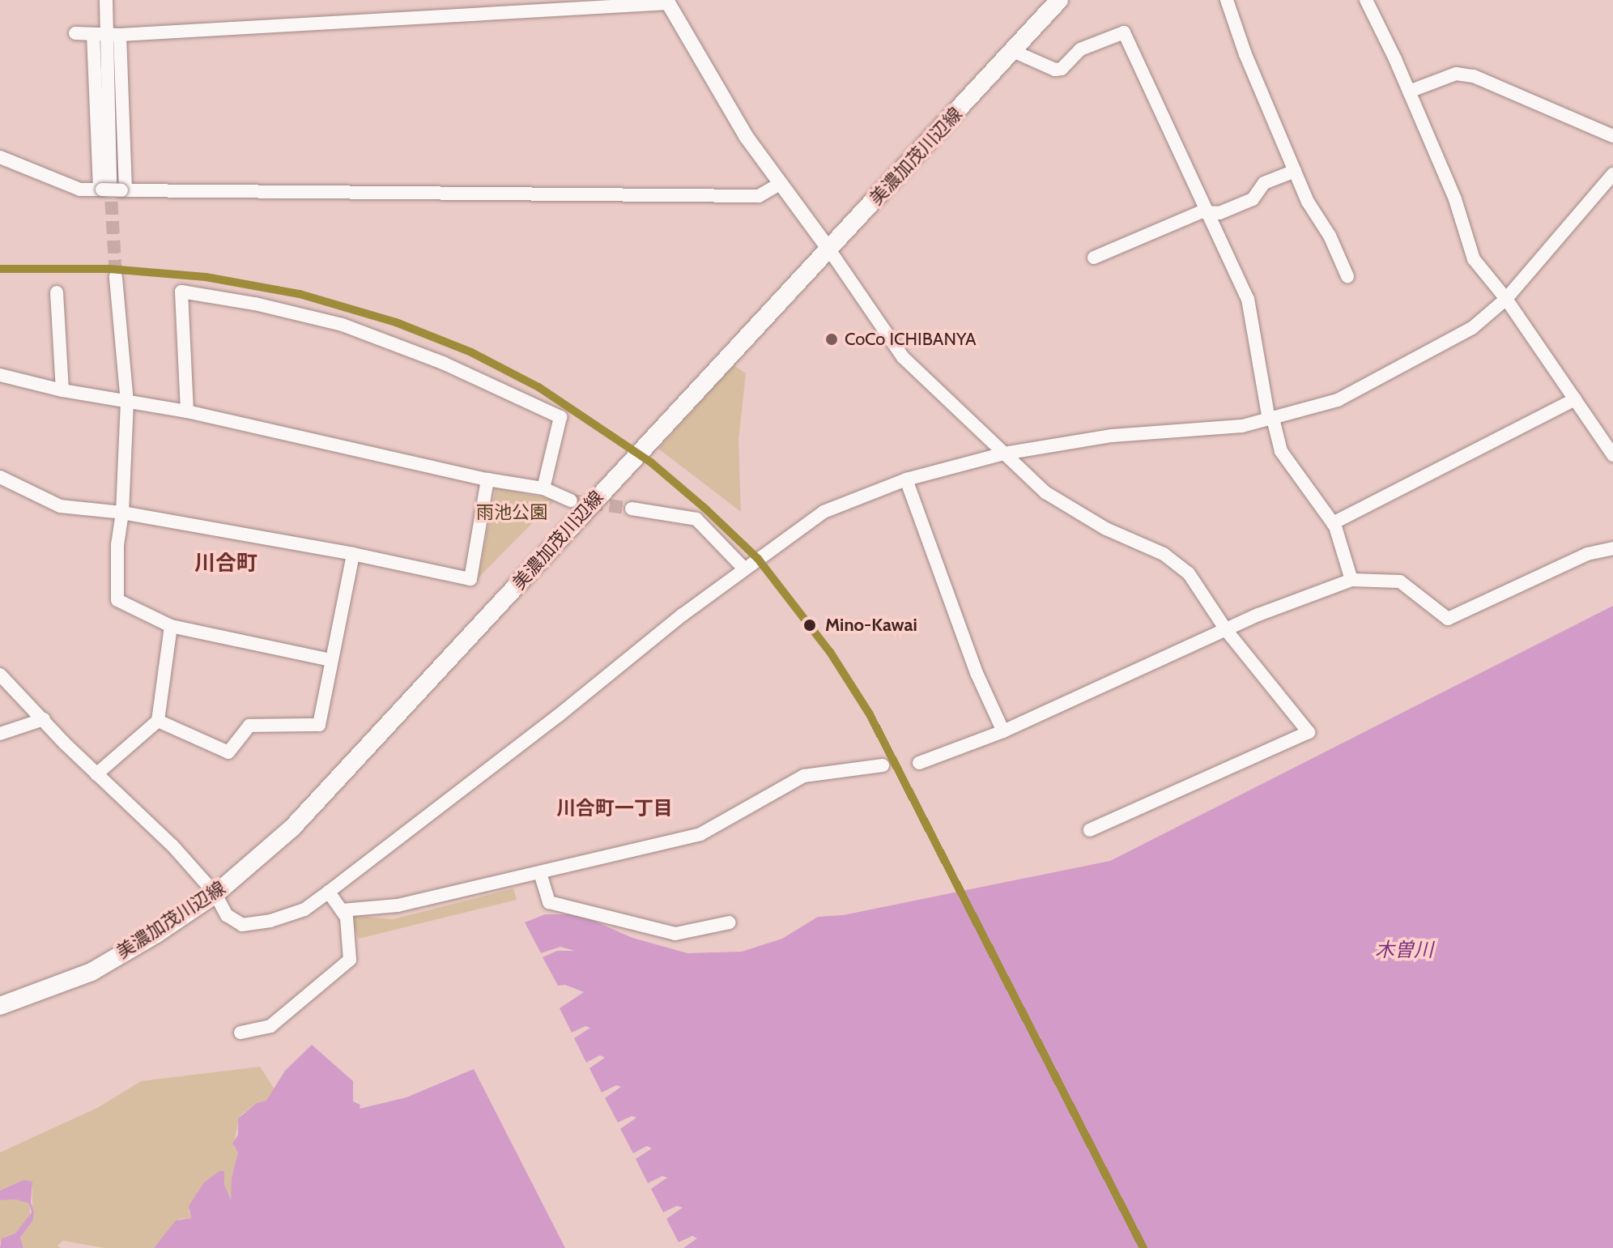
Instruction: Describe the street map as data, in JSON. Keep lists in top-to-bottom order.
{
  "streets": {
    "main road": ["美濃加茂川辺線"]
  },
  "districts": ["川合町", "川合町一丁目"],
  "water": ["木曽川"],
  "parks": ["雨池公園"],
  "places": ["CoCo ICHIBANYA", "Mino-Kawai"]
}
